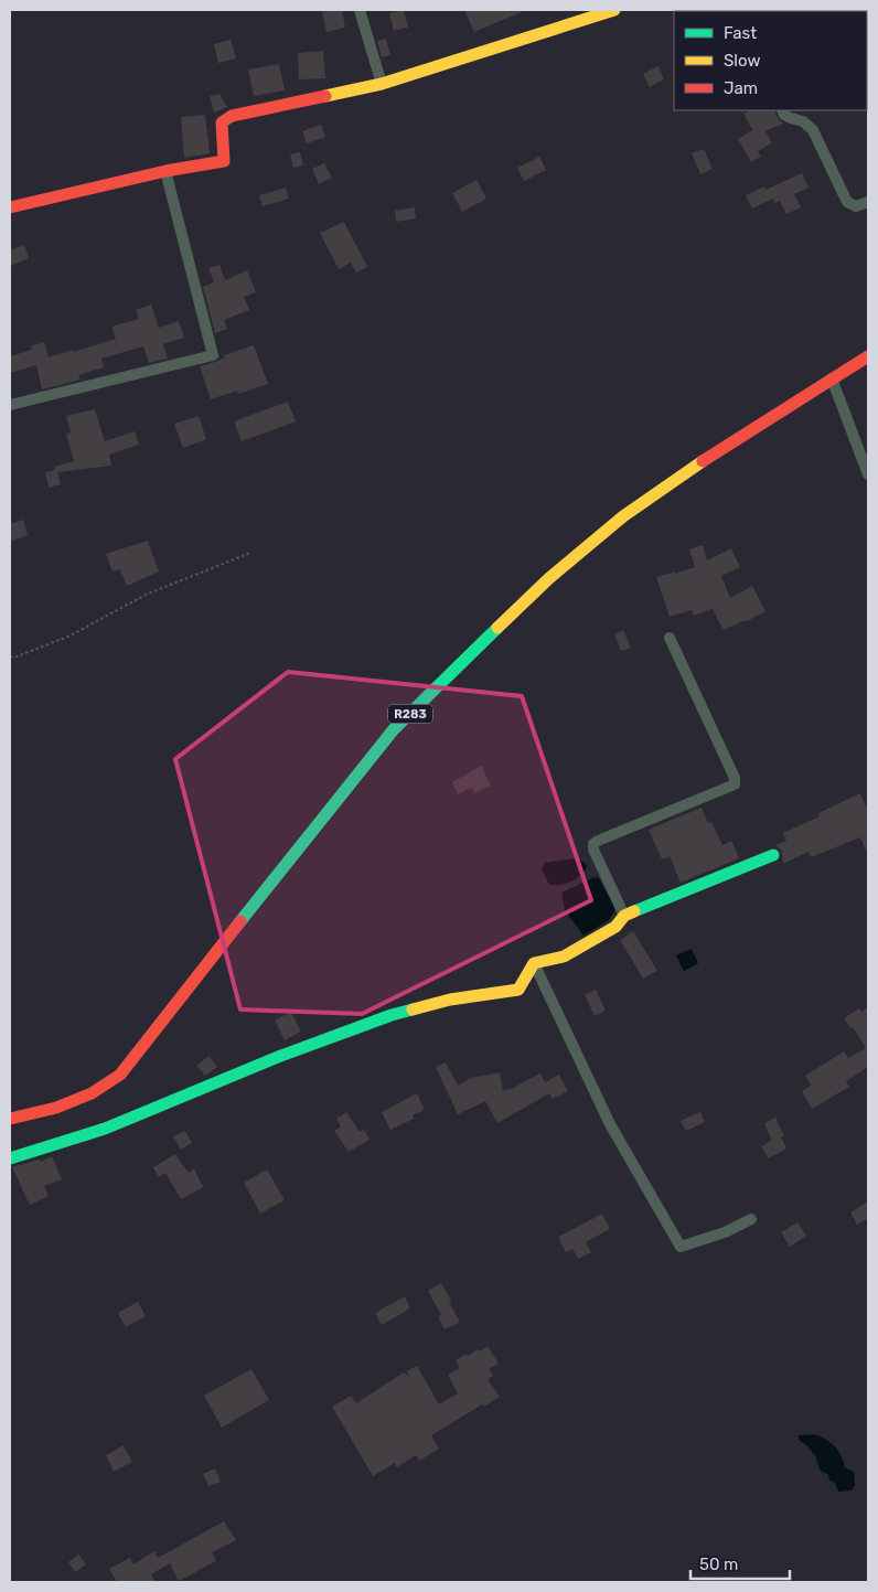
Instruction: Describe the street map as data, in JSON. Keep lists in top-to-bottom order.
{
  "streets": {
    "street": ["R283"]
  },
  "legend": ["Fast", "Slow", "Jam"],
  "scale_bar": "50 m"
}
